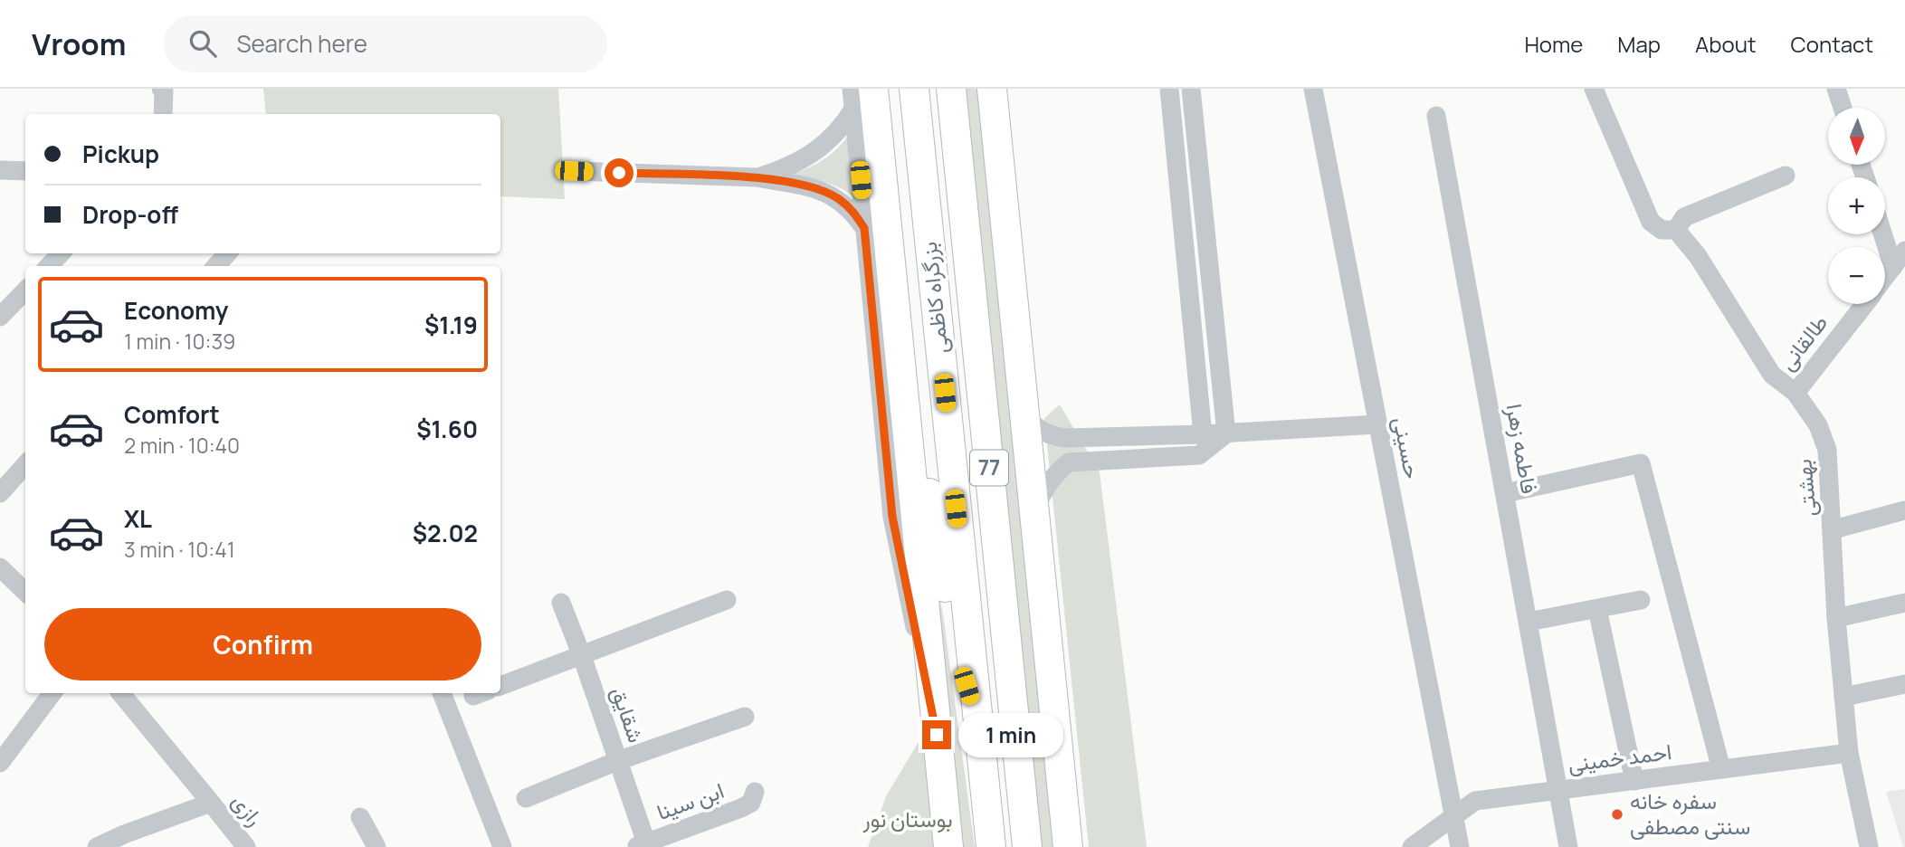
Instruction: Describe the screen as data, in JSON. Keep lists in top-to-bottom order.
{
  "streets": {
    "highway": ["بزرگراه کاظمی", "77"],
    "street": [
      "طالقانی",
      "حسینی",
      "فاطمه زهرا",
      "بهشتی",
      "شقایق",
      "احمد خمینی",
      "ابن سینا",
      "رازی"
    ]
  },
  "crossings": [
    ["طالقانی", "بهشتی"],
    ["حسینی", "احمد خمینی"],
    ["فاطمه زهرا", "احمد خمینی"],
    ["بهشتی", "احمد خمینی"],
    ["شقایق", "ابن سینا"]
  ],
  "parks": ["بوستان نور"],
  "places": ["سفره خانه سنتی مصطفی"],
  "north": "bottom",
  "page": {
    "header": "Vroom",
    "search": "Search here",
    "nav": [
      "Home",
      "Map",
      "About",
      "Contact"
    ],
    "map_buttons": ["+", "−"],
    "banner": ["Pickup", "Drop-off"],
    "list": [
      {
        "name": "Economy",
        "note": "1 min · 10:39",
        "value": "$1.19"
      },
      {
        "name": "Comfort",
        "note": "2 min · 10:40",
        "value": "$1.60"
      },
      {
        "name": "XL",
        "note": "3 min · 10:41",
        "value": "$2.02"
      }
    ],
    "buttons": "Confirm",
    "bubble": "1 min"
  }
}
